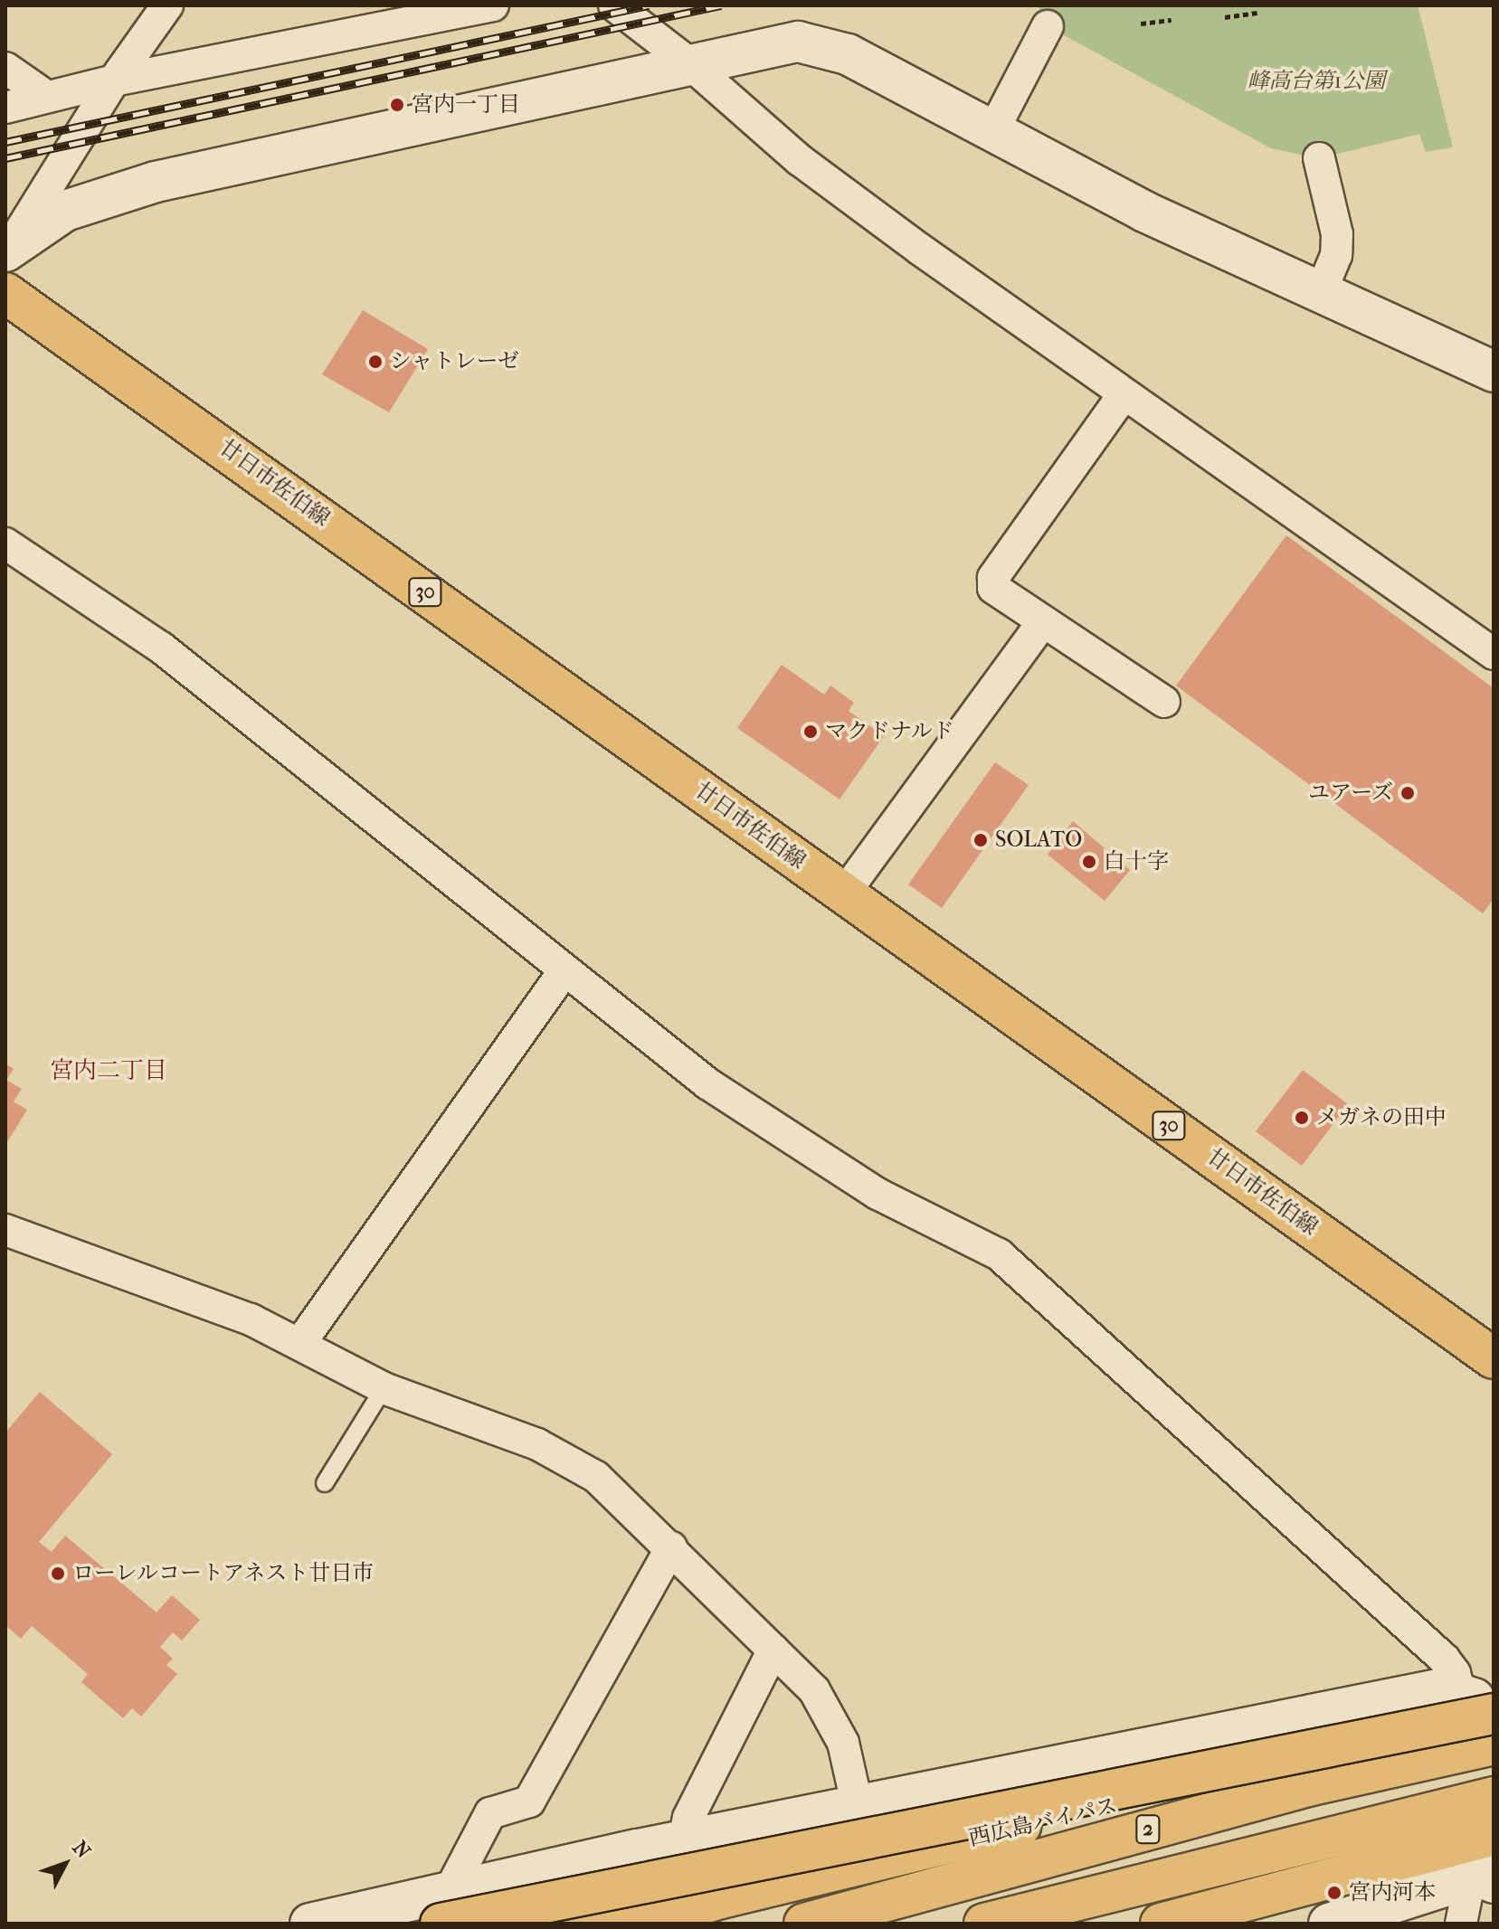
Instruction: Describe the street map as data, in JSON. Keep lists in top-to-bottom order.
{
  "streets": {
    "main road": [
      "廿日市佐伯線",
      "30",
      "西広島バイパス",
      "2"
    ]
  },
  "crossings": [
    ["西広島バイパス", "2"]
  ],
  "districts": ["宮内二丁目"],
  "parks": ["峰高台第1公園"],
  "places": [
    "宮内一丁目",
    "シャトレーゼ",
    "マクドナルド",
    "ユアーズ",
    "SOLATO",
    "白十字",
    "メガネの田中",
    "ローレルコートアネスト廿日市",
    "宮内河本"
  ],
  "north": "top right"
}
